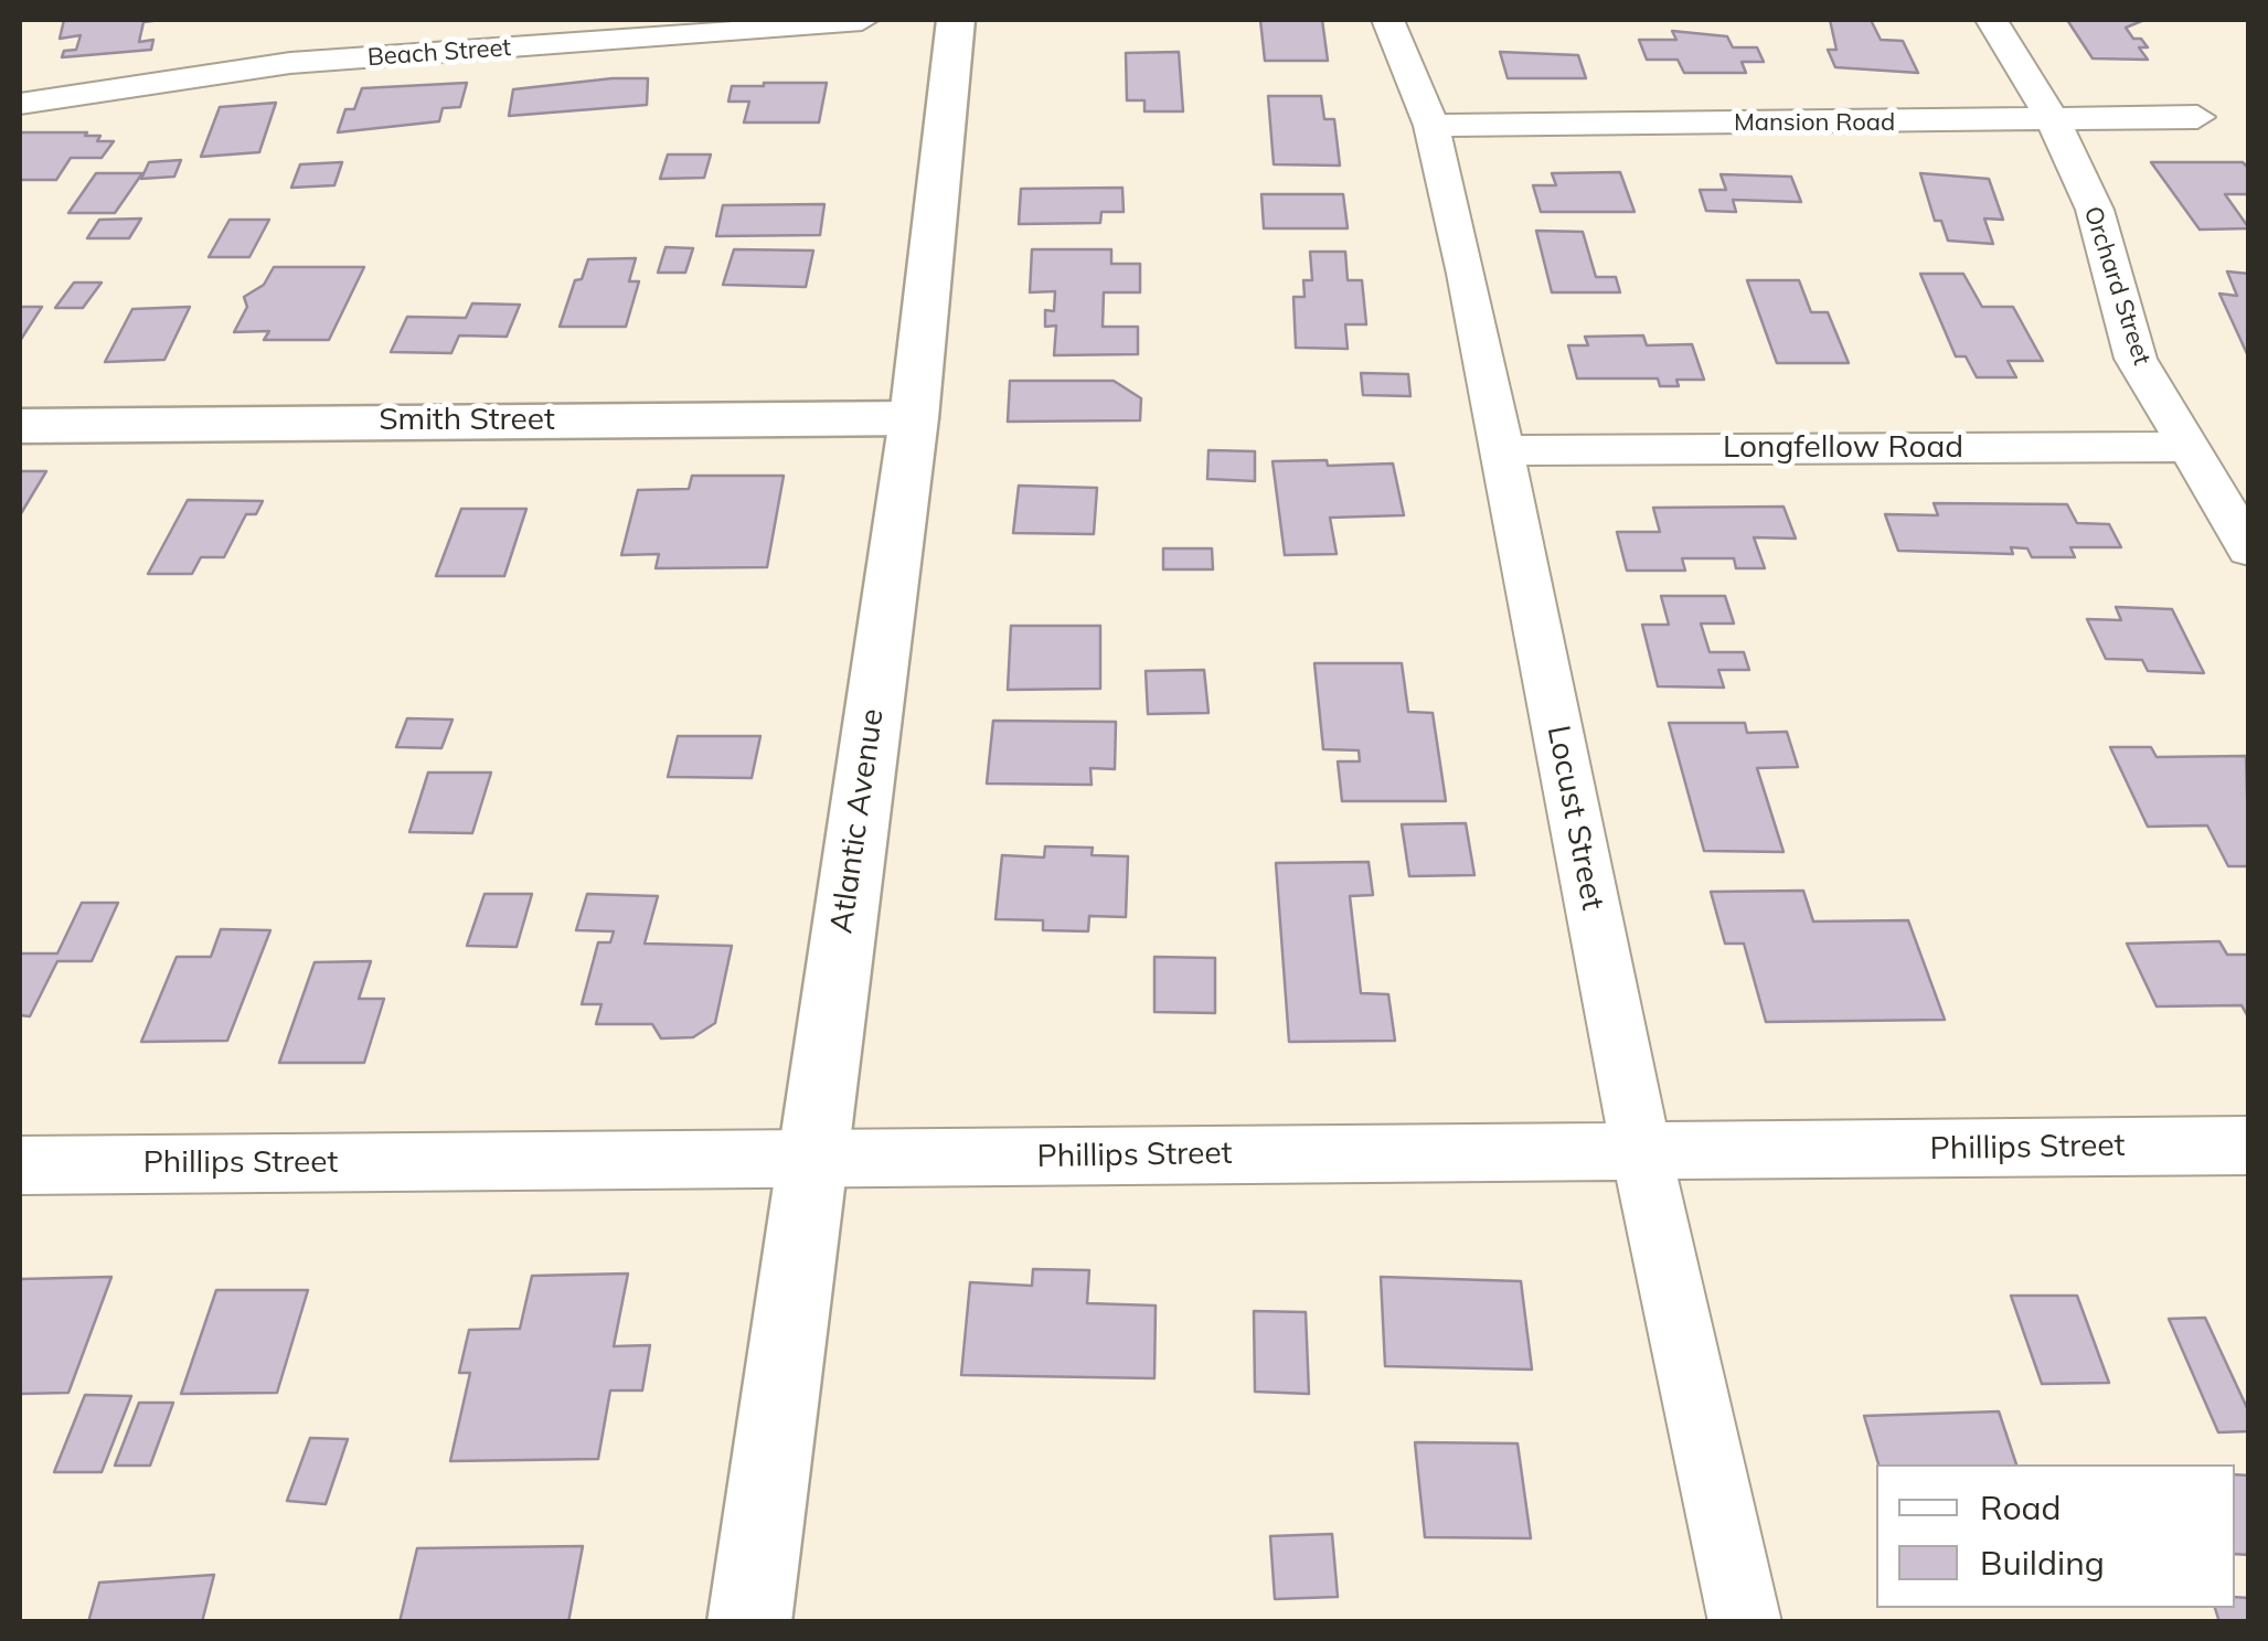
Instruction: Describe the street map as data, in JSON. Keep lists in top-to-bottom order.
{
  "streets": {
    "main road": ["Smith Street", "Atlantic Avenue"],
    "street": [
      "Beach Street",
      "Mansion Road",
      "Orchard Street",
      "Longfellow Road",
      "Locust Street",
      "Phillips Street"
    ]
  },
  "crossings": [
    ["Mansion Road", "Orchard Street"],
    ["Mansion Road", "Locust Street"],
    ["Orchard Street", "Longfellow Road"],
    ["Smith Street", "Atlantic Avenue"],
    ["Longfellow Road", "Locust Street"],
    ["Locust Street", "Phillips Street"],
    ["Atlantic Avenue", "Phillips Street"]
  ],
  "legend": ["Road", "Building"]
}
